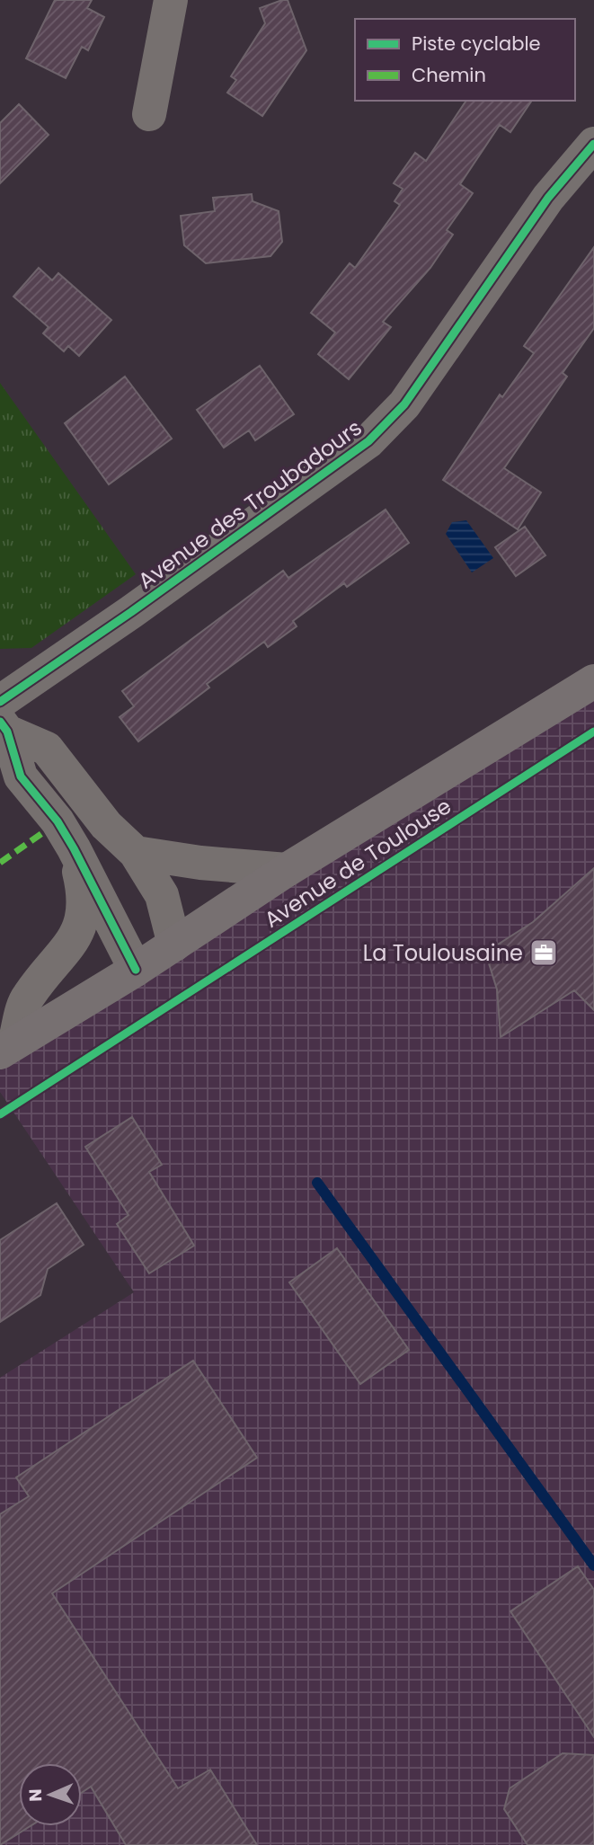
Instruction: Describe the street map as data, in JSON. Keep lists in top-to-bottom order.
{
  "streets": {
    "main road": ["Avenue de Toulouse"],
    "street": ["Avenue des Troubadours"]
  },
  "places": {
    "office": ["La Toulousaine"]
  },
  "legend": ["Piste cyclable", "Chemin"],
  "north": "left"
}
